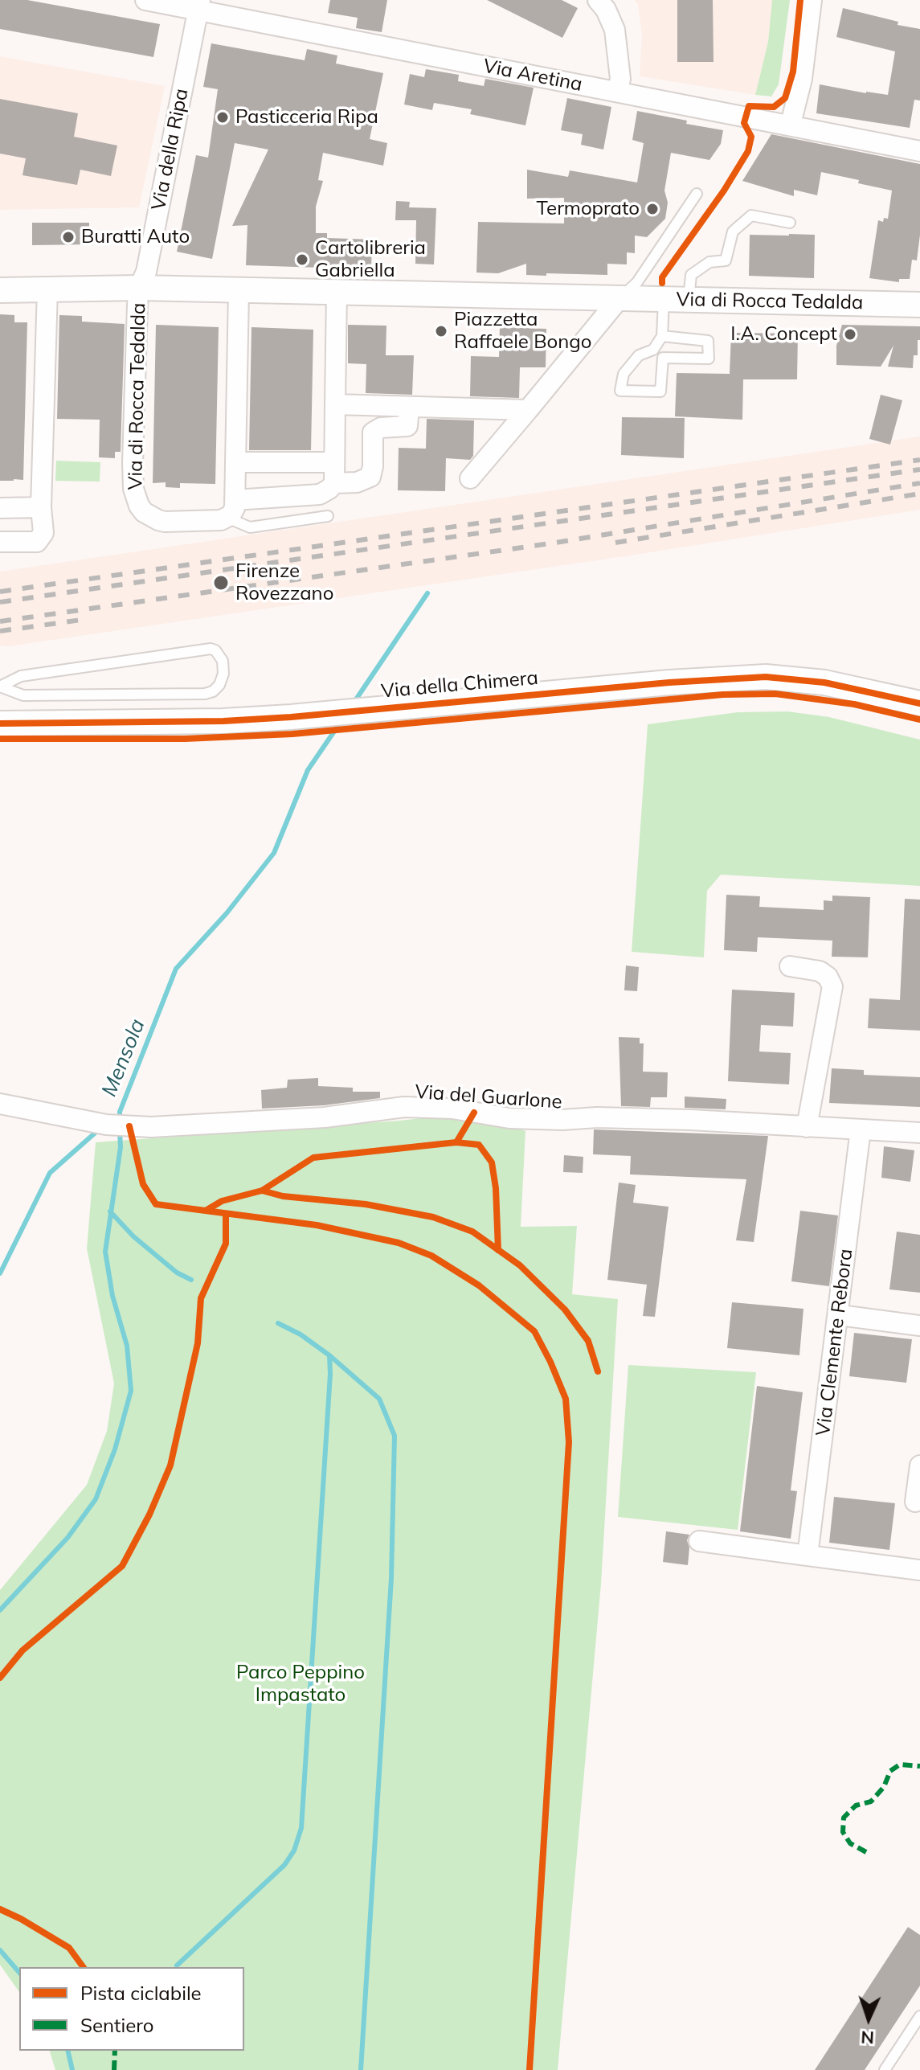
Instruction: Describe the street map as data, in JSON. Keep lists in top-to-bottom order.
{
  "streets": {
    "street": [
      "Via Aretina",
      "Via della Ripa",
      "Via di Rocca Tedalda",
      "Via della Chimera",
      "Via del Guarlone",
      "Via Clemente Rebora"
    ]
  },
  "crossings": [
    ["Via Aretina", "Via della Ripa"],
    ["Via della Ripa", "Via di Rocca Tedalda"],
    ["Via del Guarlone", "Via Clemente Rebora"]
  ],
  "water": ["Mensola"],
  "parks": ["Parco Peppino Impastato"],
  "places": [
    "Pasticceria Ripa",
    "Termoprato",
    "Buratti Auto",
    "Cartolibreria Gabriella",
    "Piazzetta Raffaele Bongo",
    "I.A. Concept",
    "Firenze Rovezzano"
  ],
  "legend": ["Pista ciclabile", "Sentiero"],
  "north": "bottom"
}
